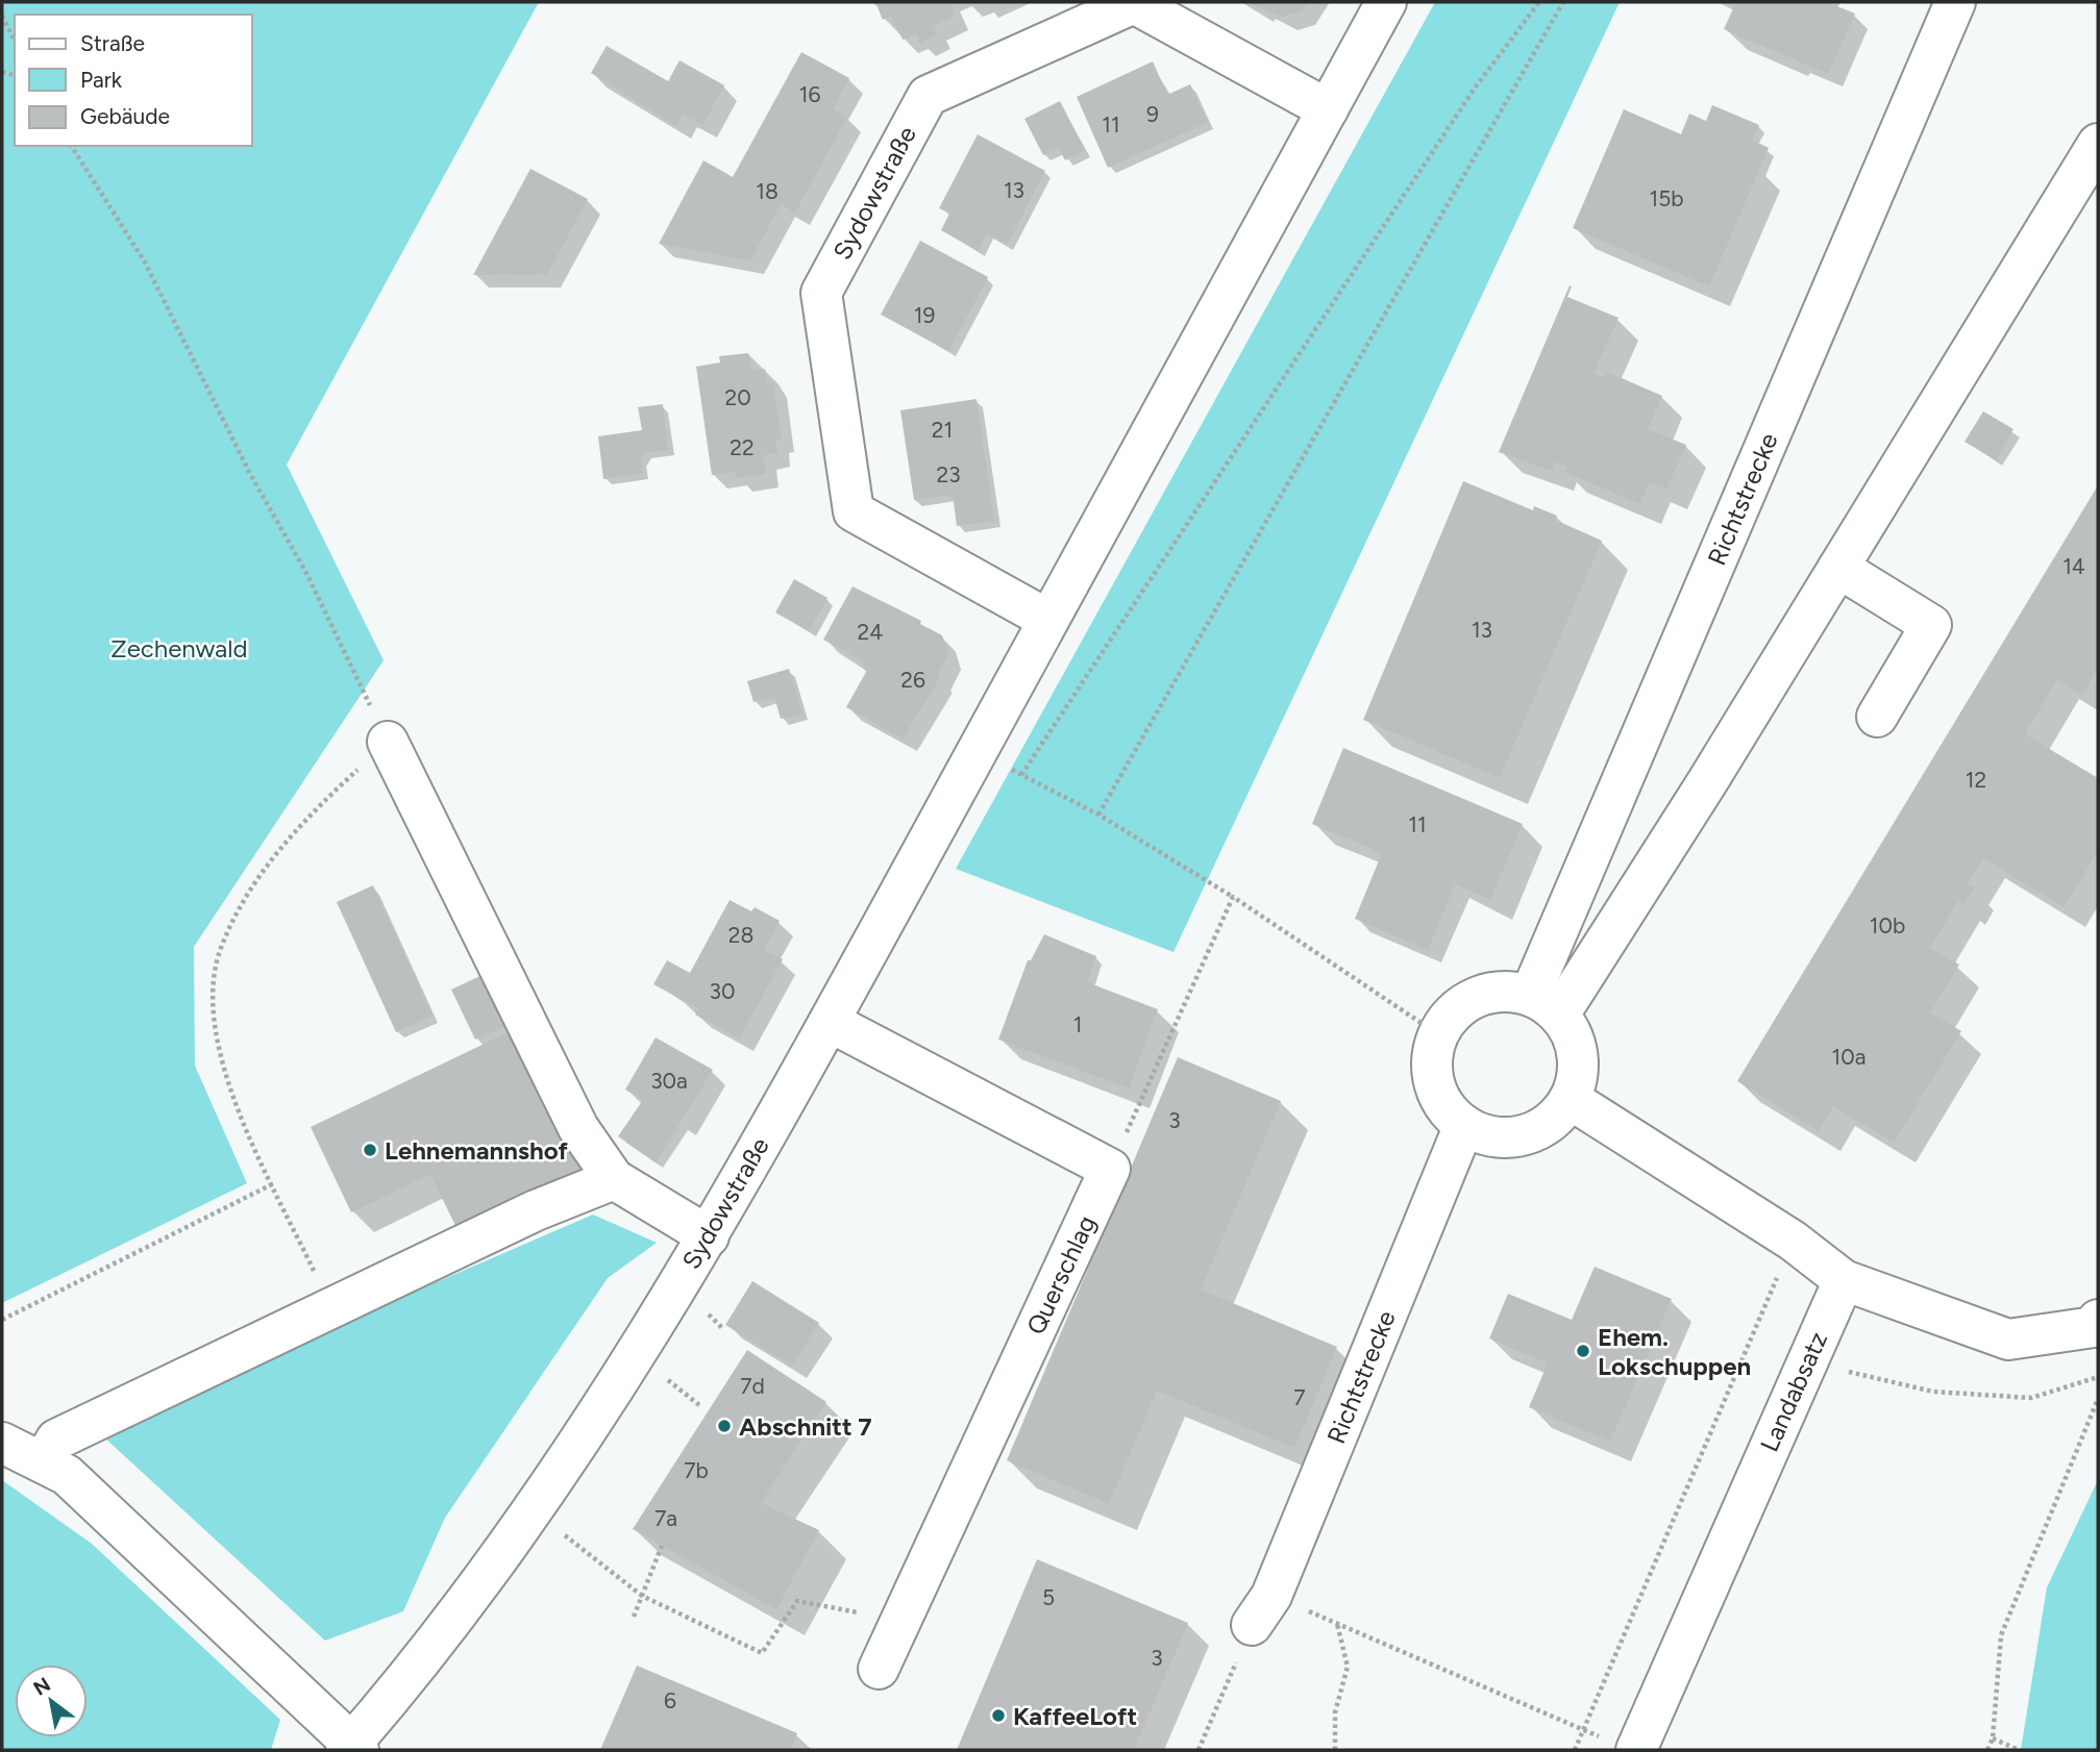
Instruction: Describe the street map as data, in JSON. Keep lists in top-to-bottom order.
{
  "streets": {
    "street": [
      "Sydowstraße",
      "Richtstrecke",
      "Querschlag",
      "Landabsatz"
    ]
  },
  "parks": ["Zechenwald"],
  "places": [
    "Lehnemannshof",
    "Ehem. Lokschuppen",
    "Abschnitt 7",
    "KaffeeLoft"
  ],
  "house_numbers": [
    "16",
    "9",
    "11",
    "13",
    "18",
    "15b",
    "19",
    "20",
    "21",
    "22",
    "23",
    "14",
    "13",
    "24",
    "26",
    "12",
    "11",
    "10b",
    "28",
    "30",
    "1",
    "10a",
    "30a",
    "3",
    "7d",
    "7",
    "7b",
    "7a",
    "5",
    "3",
    "6"
  ],
  "legend": ["Straße", "Park", "Gebäude"],
  "north": "top left"
}
